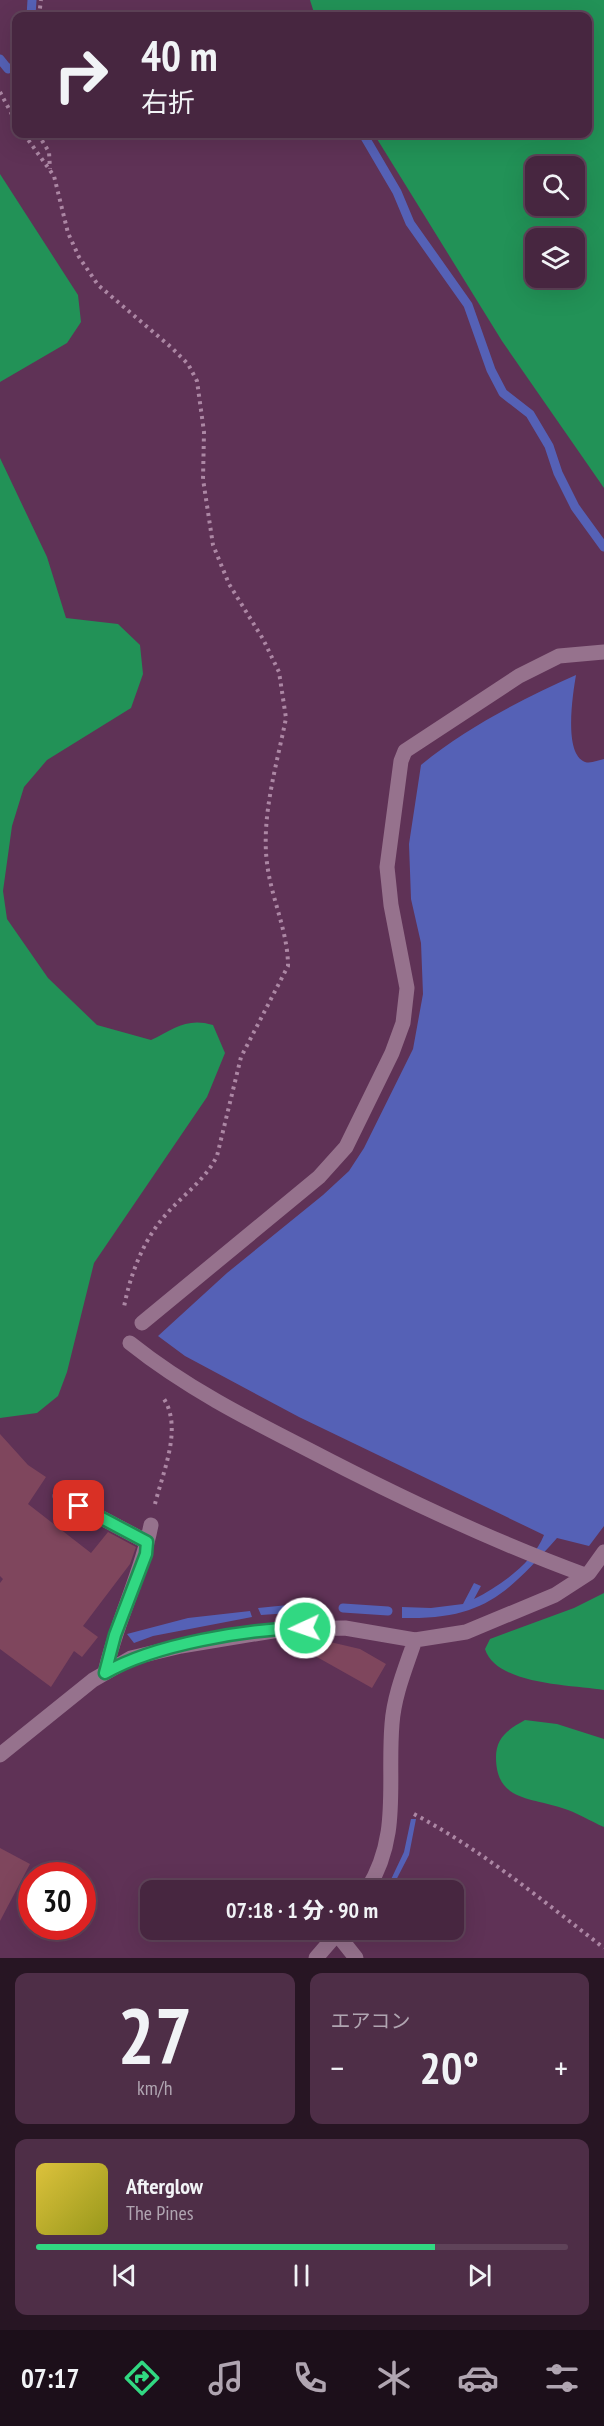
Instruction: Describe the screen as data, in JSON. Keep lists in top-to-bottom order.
{
  "page": {
    "turn": ["40 m", "右折"],
    "limit": "30",
    "trip": "07:18 · 1 分 · 90 m",
    "tile": [
      ["27", "km/h"],
      "エアコン"
    ],
    "heat": ["−", "20°", "+"],
    "song": ["Afterglow", "The Pines"],
    "tabs": "07:17"
  }
}
